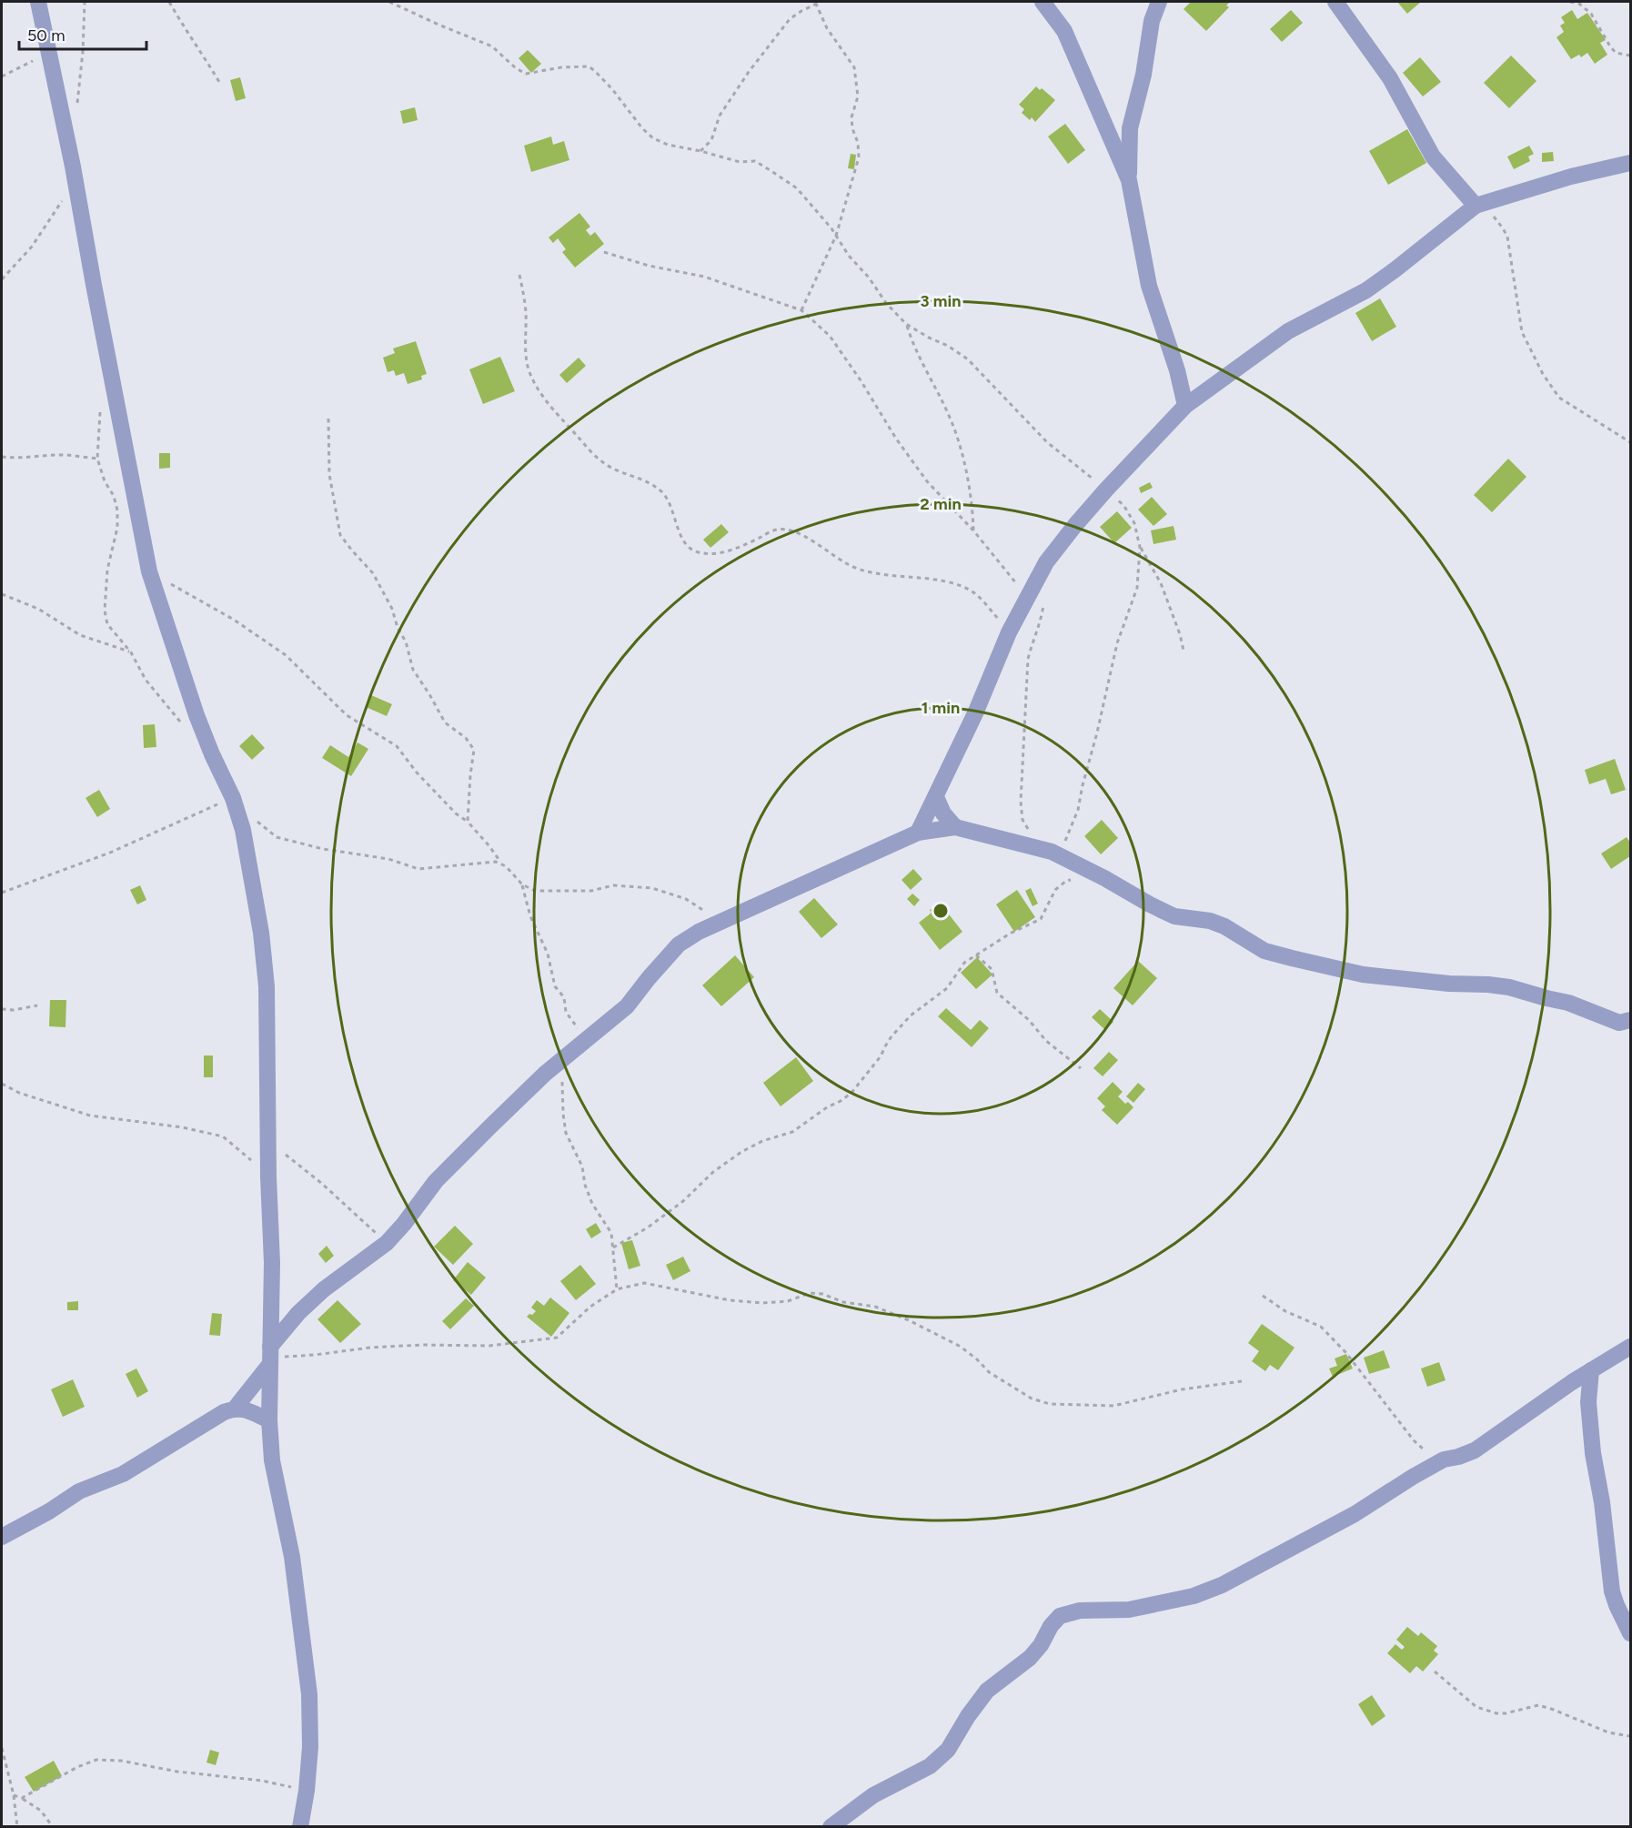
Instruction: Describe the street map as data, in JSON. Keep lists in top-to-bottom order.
{
  "scale_bar": "50 m",
  "rings": ["3 min", "2 min", "1 min"]
}
